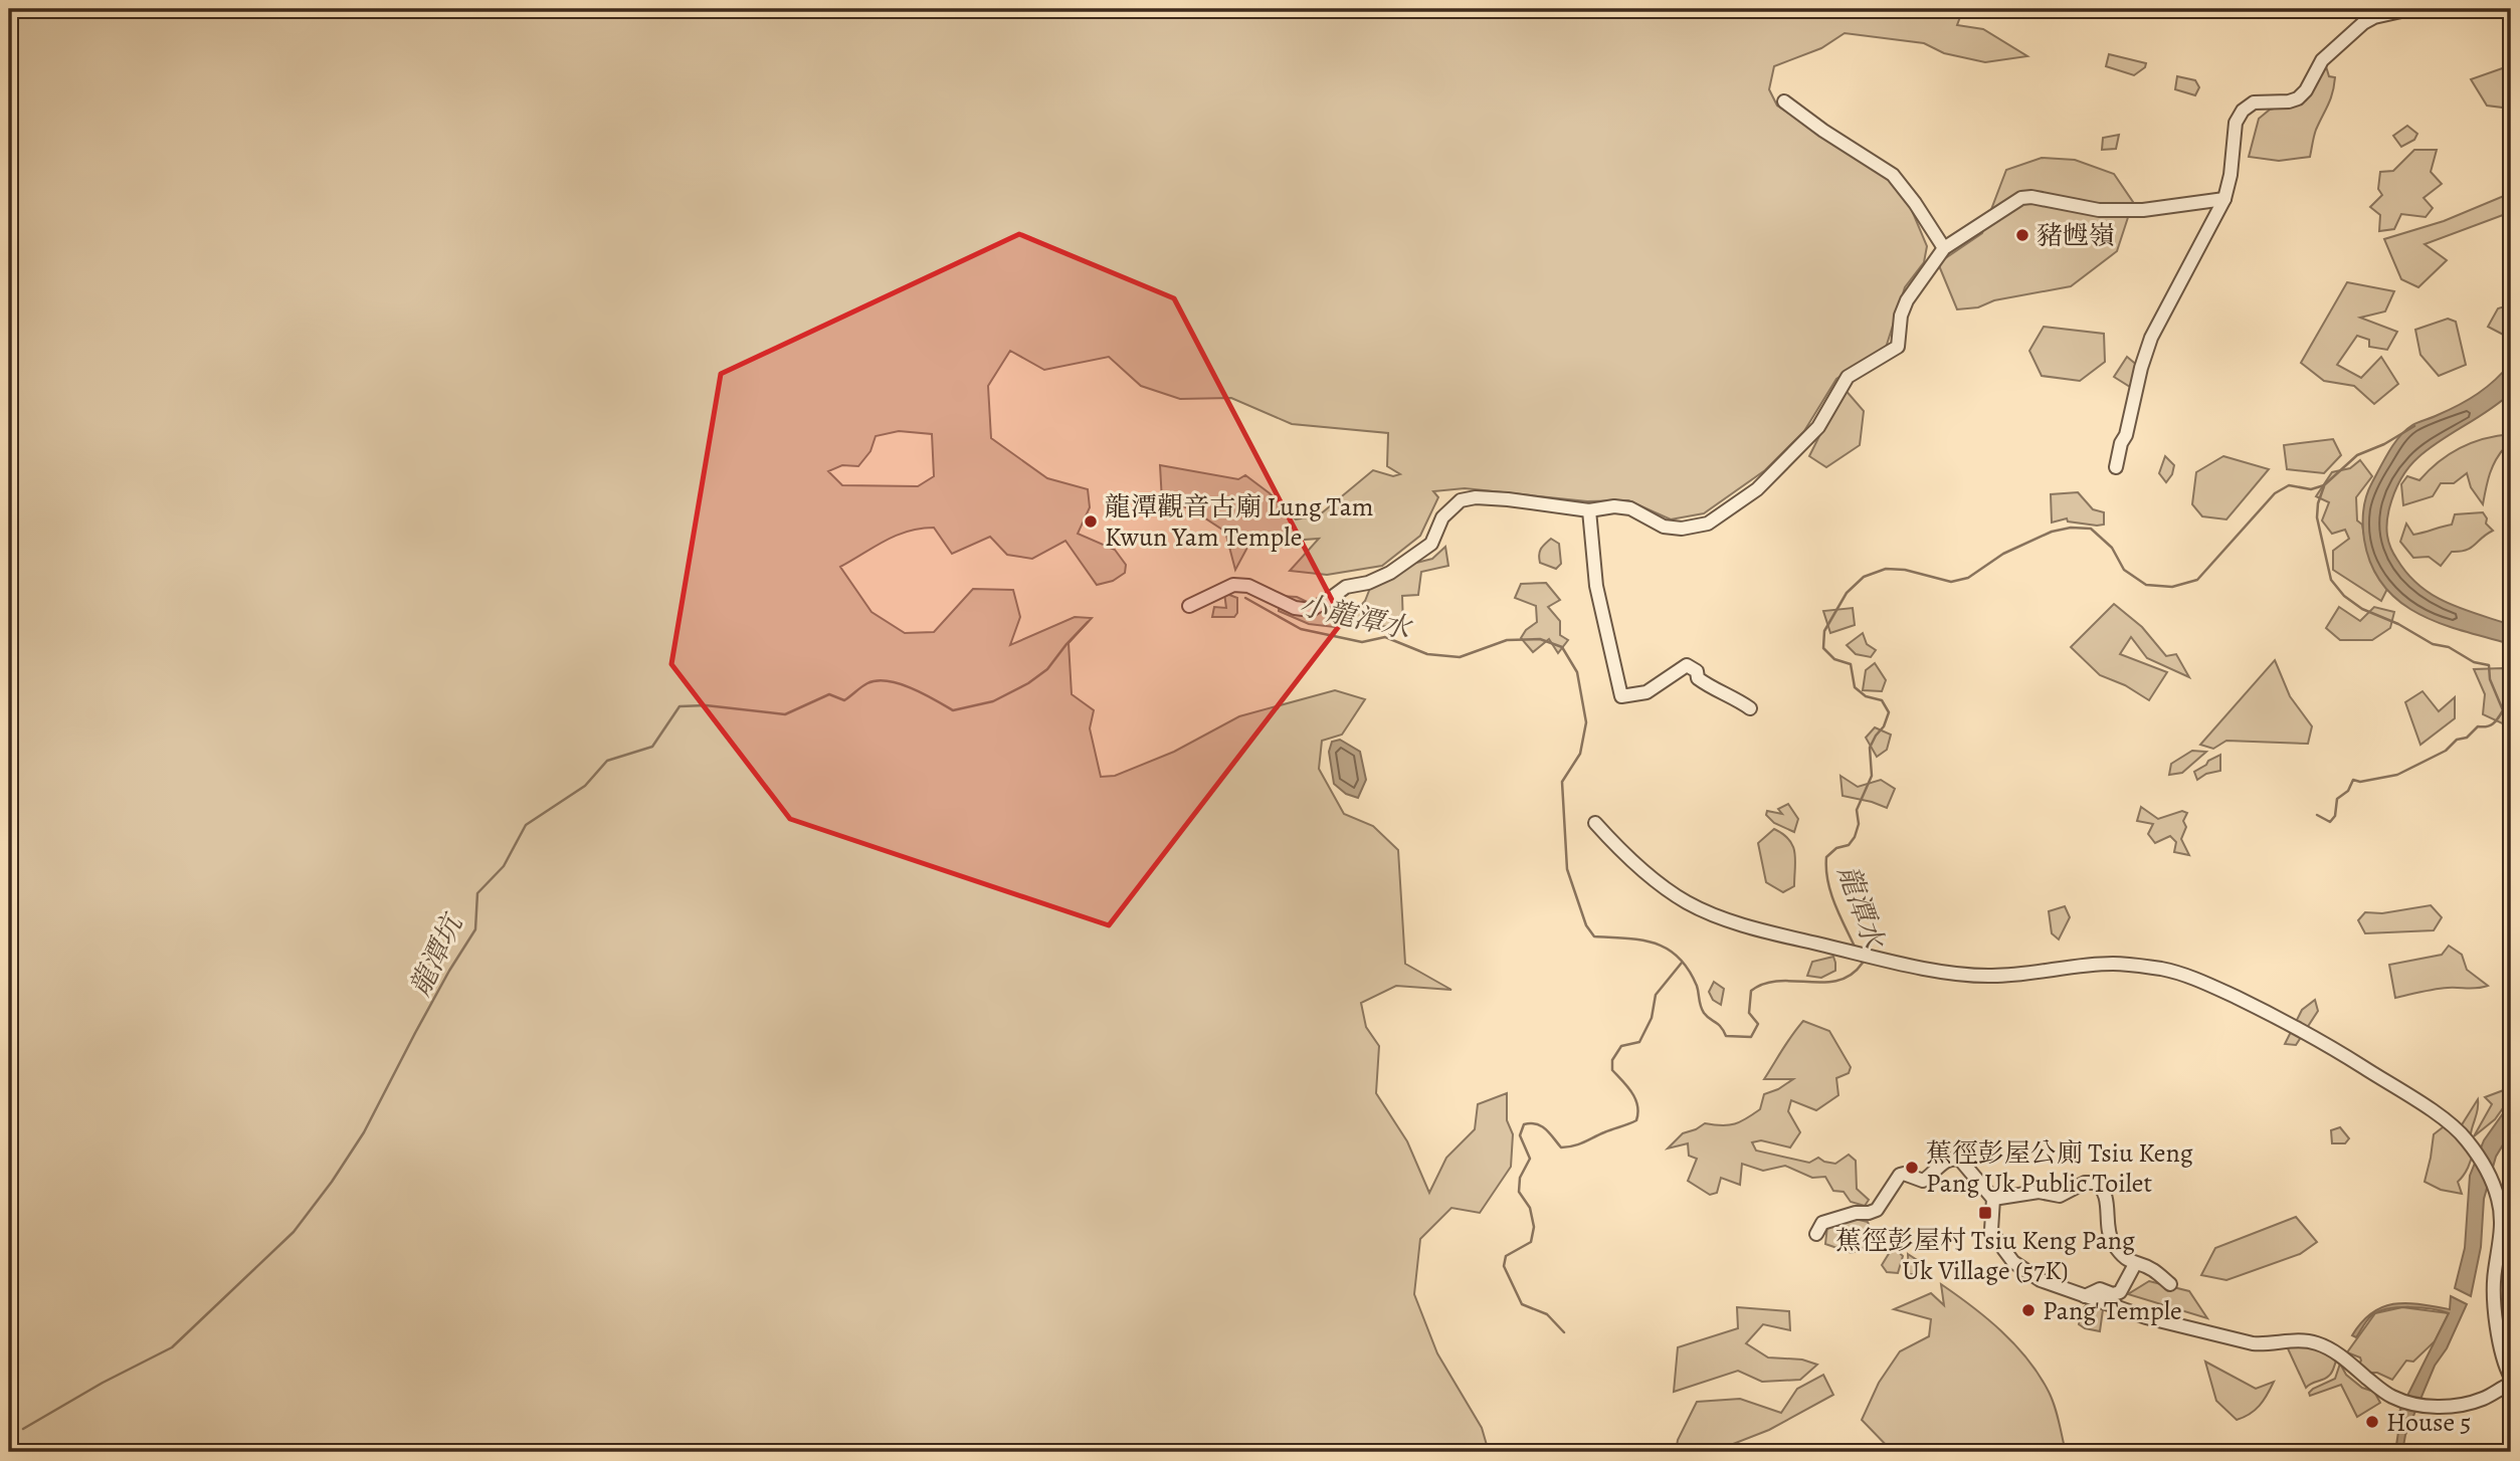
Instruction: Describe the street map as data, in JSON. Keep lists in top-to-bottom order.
{
  "water": ["小龍潭水", "龍潭水", "龍潭坑"],
  "places": {
    "other": [
      "豬乸嶺",
      "龍潭觀音古廟 Lung Tam Kwun Yam Temple",
      "蕉徑彭屋公廁 Tsiu Keng Pang Uk Public Toilet",
      "Pang' Temple",
      "House 5"
    ],
    "transit": ["蕉徑彭屋村 Tsiu Keng Pang Uk Village (57K)"]
  }
}
